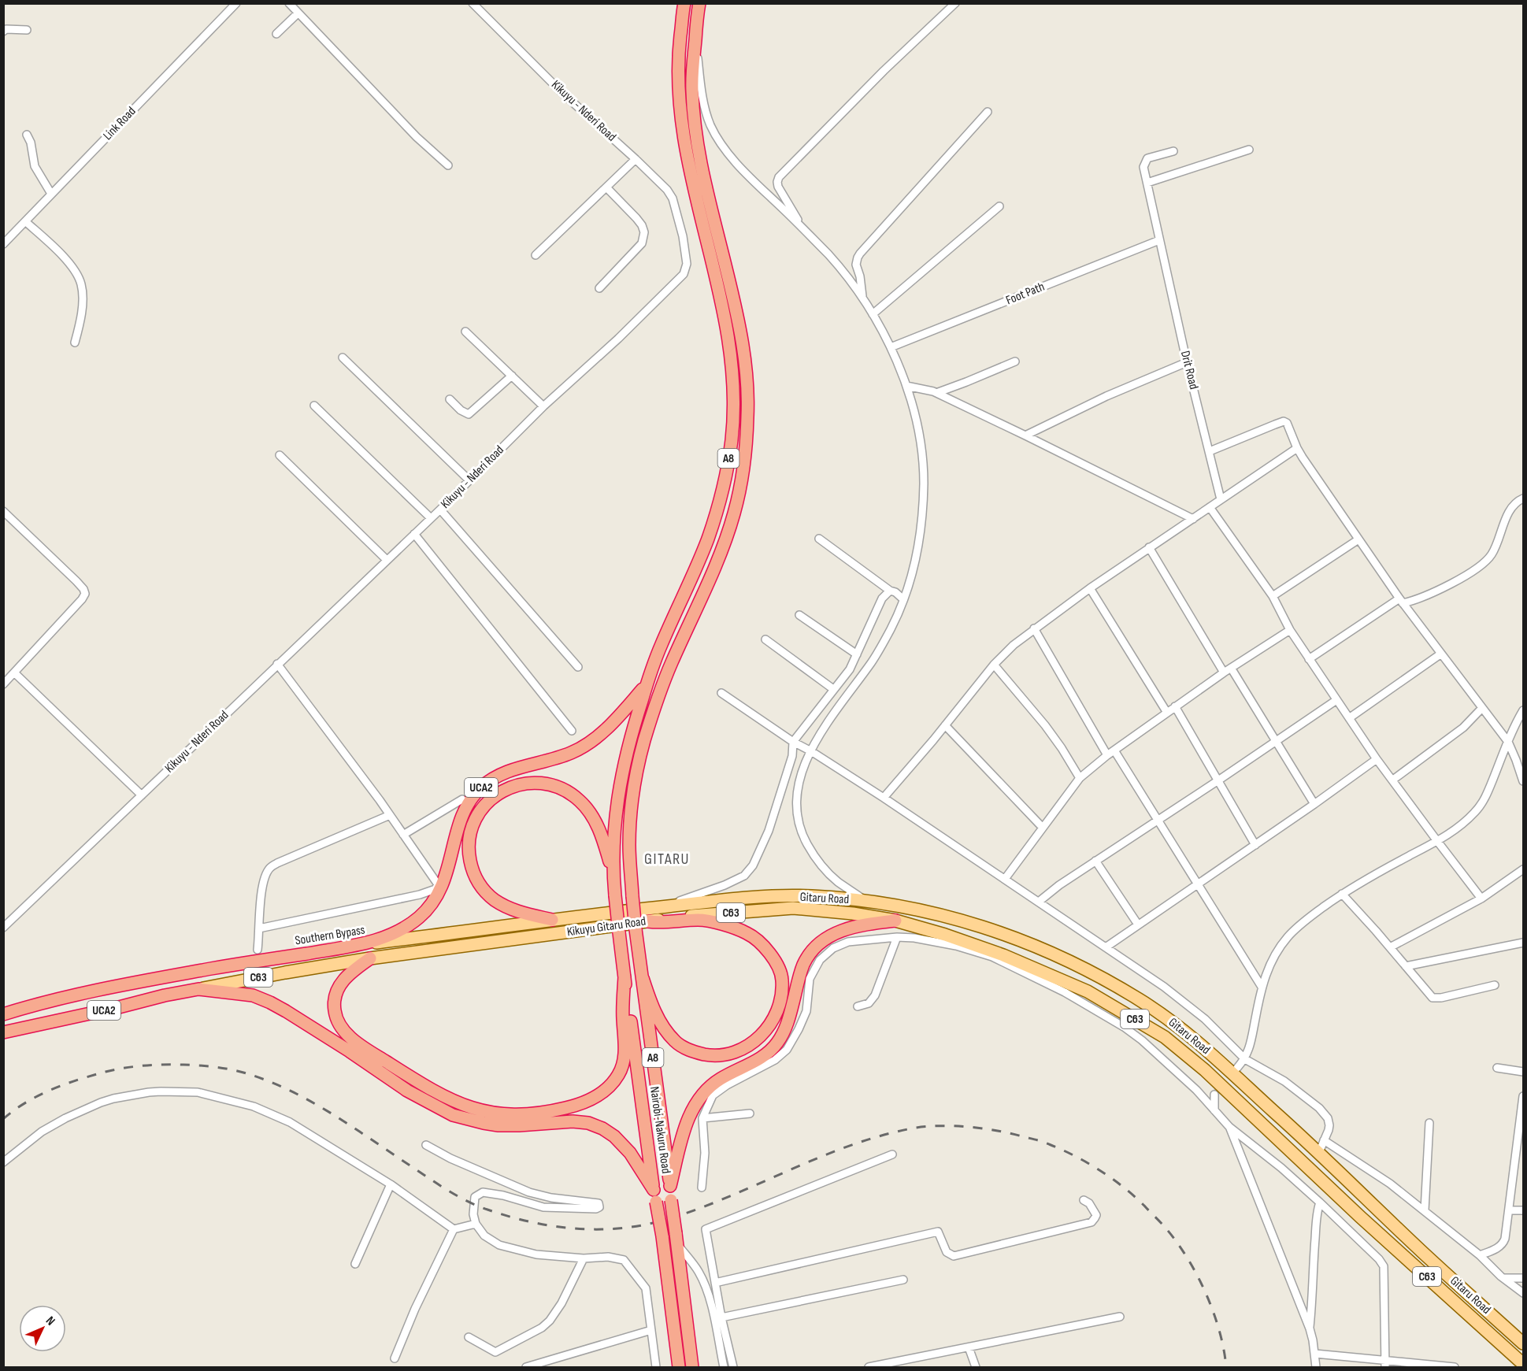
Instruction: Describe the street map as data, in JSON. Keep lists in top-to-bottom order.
{
  "streets": {
    "highway": [
      "A8",
      "UCA2",
      "C63",
      "Southern Bypass",
      "Nairobi-Nakuru Road"
    ],
    "main road": ["Gitaru Road", "Kikuyu Gitaru Road"],
    "street": [
      "Kikuyu - Nderi Road",
      "Link Road",
      "Foot Path",
      "Drit Road"
    ]
  },
  "crossings": [
    ["Foot Path", "Drit Road"],
    ["A8", "UCA2"],
    ["A8", "Nairobi-Nakuru Road"],
    ["UCA2", "Kikuyu Gitaru Road"],
    ["UCA2", "Southern Bypass"],
    ["Gitaru Road", "C63"],
    ["Gitaru Road", "Kikuyu Gitaru Road"],
    ["Gitaru Road", "Southern Bypass"],
    ["C63", "Kikuyu Gitaru Road"],
    ["C63", "Nairobi-Nakuru Road"]
  ],
  "districts": ["GITARU"],
  "north": "top right"
}
